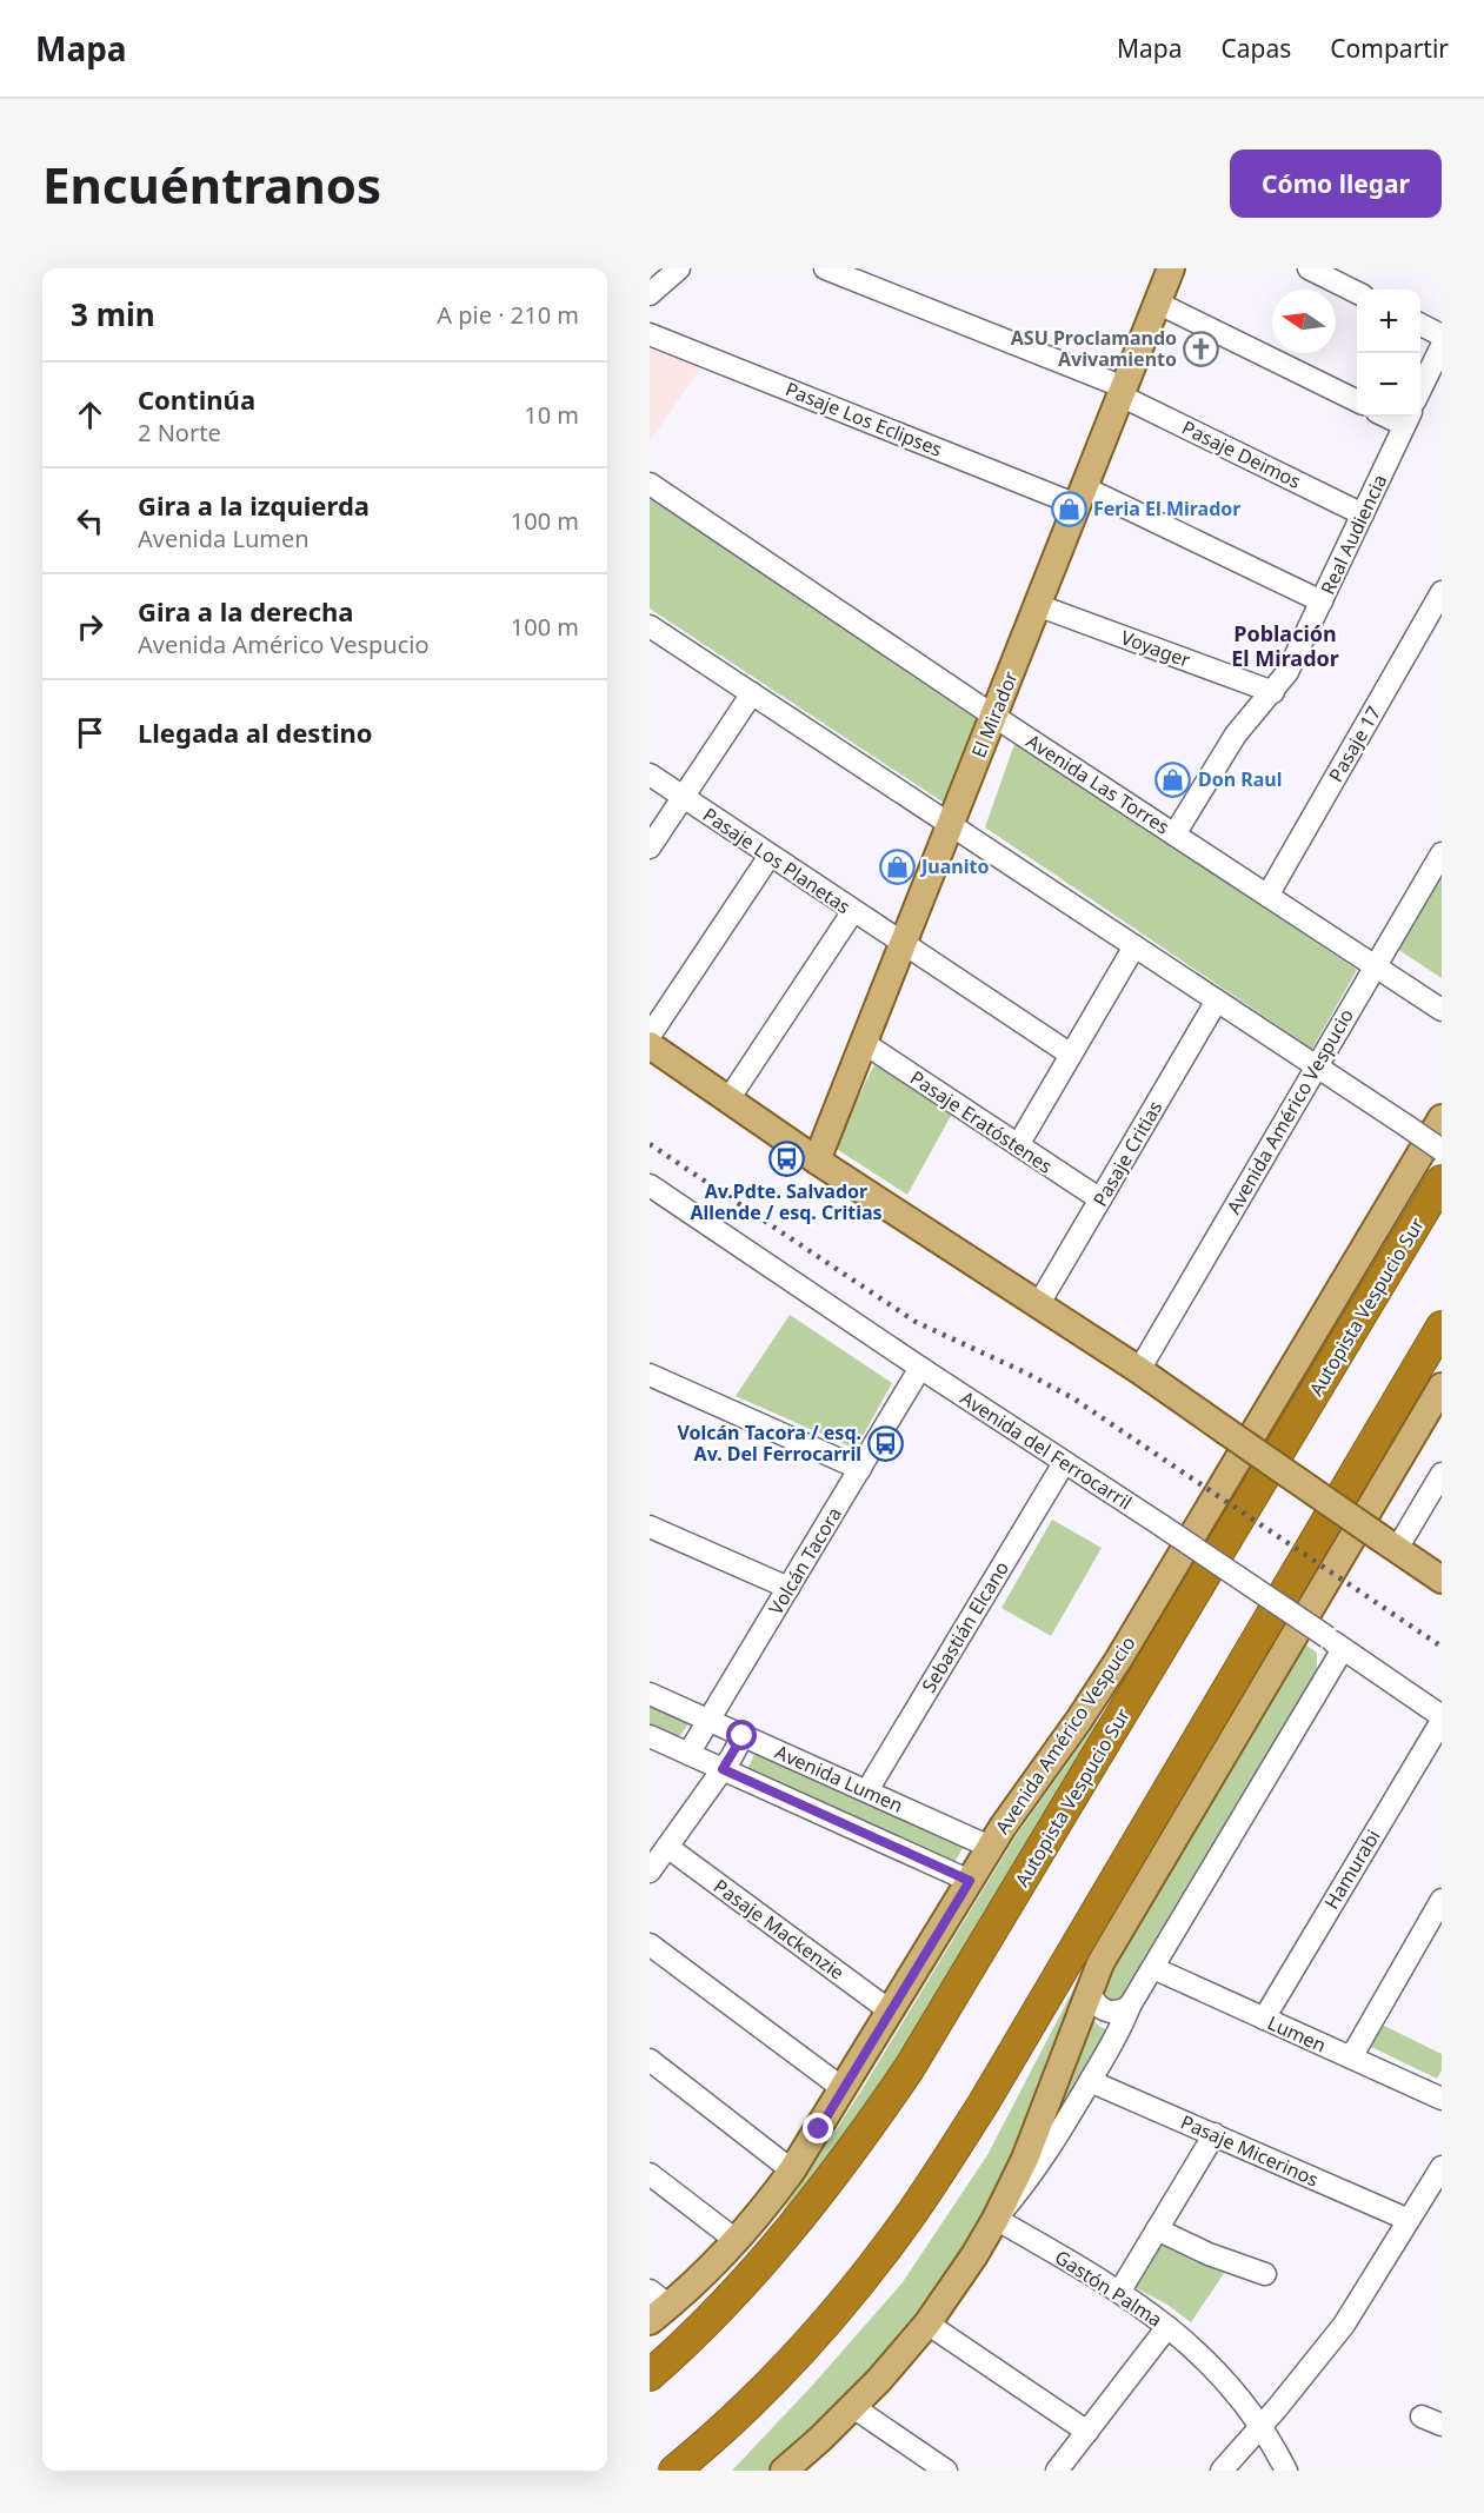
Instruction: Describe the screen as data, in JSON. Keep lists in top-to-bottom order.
{
  "streets": {
    "highway": ["Autopista Vespucio Sur"],
    "main road": ["El Mirador", "Avenida Américo Vespucio"],
    "street": [
      "Pasaje Los Eclipses",
      "Pasaje Deimos",
      "Real Audiencia",
      "Voyager",
      "Pasaje 17",
      "Avenida Las Torres",
      "Pasaje Los Planetas",
      "Pasaje Eratóstenes",
      "Pasaje Critias",
      "Avenida del Ferrocarril",
      "Volcán Tacora",
      "Sebastián Elcano",
      "Avenida Lumen",
      "Hamurabi",
      "Pasaje Mackenzie",
      "Lumen",
      "Pasaje Micerinos",
      "Gastón Palma"
    ]
  },
  "crossings": [
    ["Pasaje Los Eclipses", "Real Audiencia"],
    ["Pasaje Los Eclipses", "El Mirador"],
    ["Pasaje Deimos", "Real Audiencia"],
    ["Pasaje Deimos", "El Mirador"],
    ["Real Audiencia", "Voyager"],
    ["Real Audiencia", "Avenida Las Torres"],
    ["Voyager", "El Mirador"],
    ["El Mirador", "Avenida Las Torres"],
    ["El Mirador", "Pasaje Los Planetas"],
    ["El Mirador", "Pasaje Eratóstenes"],
    ["Pasaje 17", "Avenida Las Torres"],
    ["Avenida Las Torres", "Avenida Américo Vespucio"],
    ["Avenida Américo Vespucio", "Avenida Lumen"],
    ["Avenida Américo Vespucio", "Pasaje Mackenzie"],
    ["Pasaje Eratóstenes", "Pasaje Critias"],
    ["Avenida del Ferrocarril", "Volcán Tacora"],
    ["Avenida del Ferrocarril", "Sebastián Elcano"],
    ["Avenida del Ferrocarril", "Hamurabi"],
    ["Volcán Tacora", "Avenida Lumen"],
    ["Sebastián Elcano", "Avenida Lumen"],
    ["Hamurabi", "Lumen"]
  ],
  "districts": ["Población El Mirador"],
  "places": {
    "church": ["ASU Proclamando Avivamiento"],
    "shop": ["Feria El Mirador", "Don Raul", "Juanito"],
    "bus stop": ["Av.Pdte. Salvador Allende / esq. Critias", "Volcán Tacora / esq. Av. Del Ferrocarril"]
  },
  "north": "left",
  "page": {
    "header": "Mapa",
    "nav": ["Mapa", "Capas", "Compartir"],
    "buttons": "Cómo llegar",
    "title": "Encuéntranos",
    "heading": ["3 min", "A pie · 210 m"],
    "map_buttons": ["+", "−"],
    "list": [
      ["Continúa", "2 Norte", "10 m"],
      ["Gira a la izquierda", "Avenida Lumen", "100 m"],
      ["Gira a la derecha", "Avenida Américo Vespucio", "100 m"],
      "Llegada al destino"
    ]
  }
}
